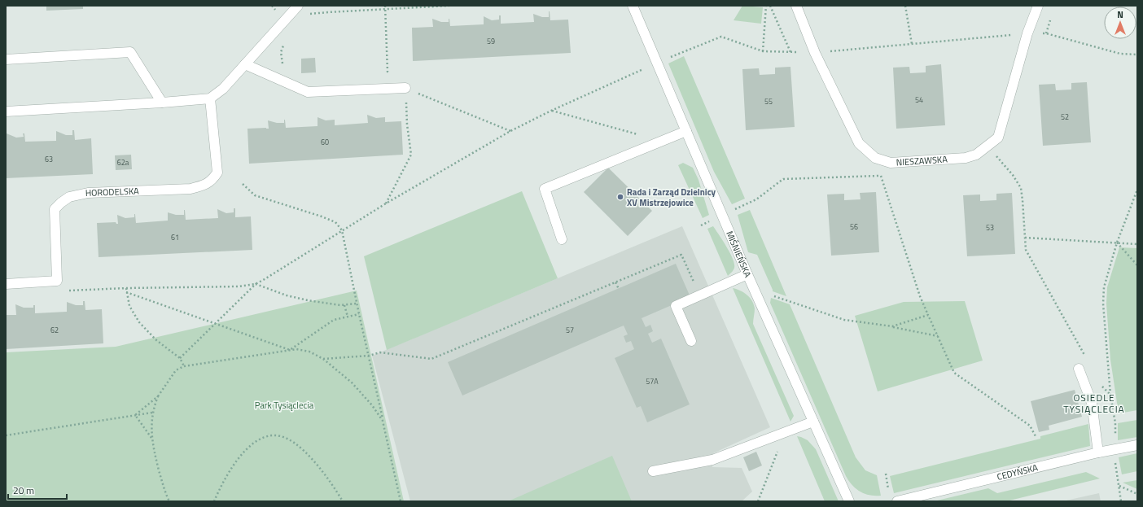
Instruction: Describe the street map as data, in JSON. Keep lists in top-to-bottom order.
{
  "streets": {
    "street": [
      "NIESZAWSKA",
      "HORODELSKA",
      "MIŚNIEŃSKA",
      "CEDYŃSKA"
    ]
  },
  "districts": ["OSIEDLE TYSIĄCLECIA"],
  "parks": ["Park Tysiąclecia"],
  "places": ["Rada i Zarząd Dzielnicy XV Mistrzejowice"],
  "house_numbers": [
    "59",
    "54",
    "55",
    "52",
    "60",
    "63",
    "62a",
    "56",
    "53",
    "61",
    "62",
    "57",
    "57A"
  ],
  "scale_bar": "20 m",
  "north": "top"
}
